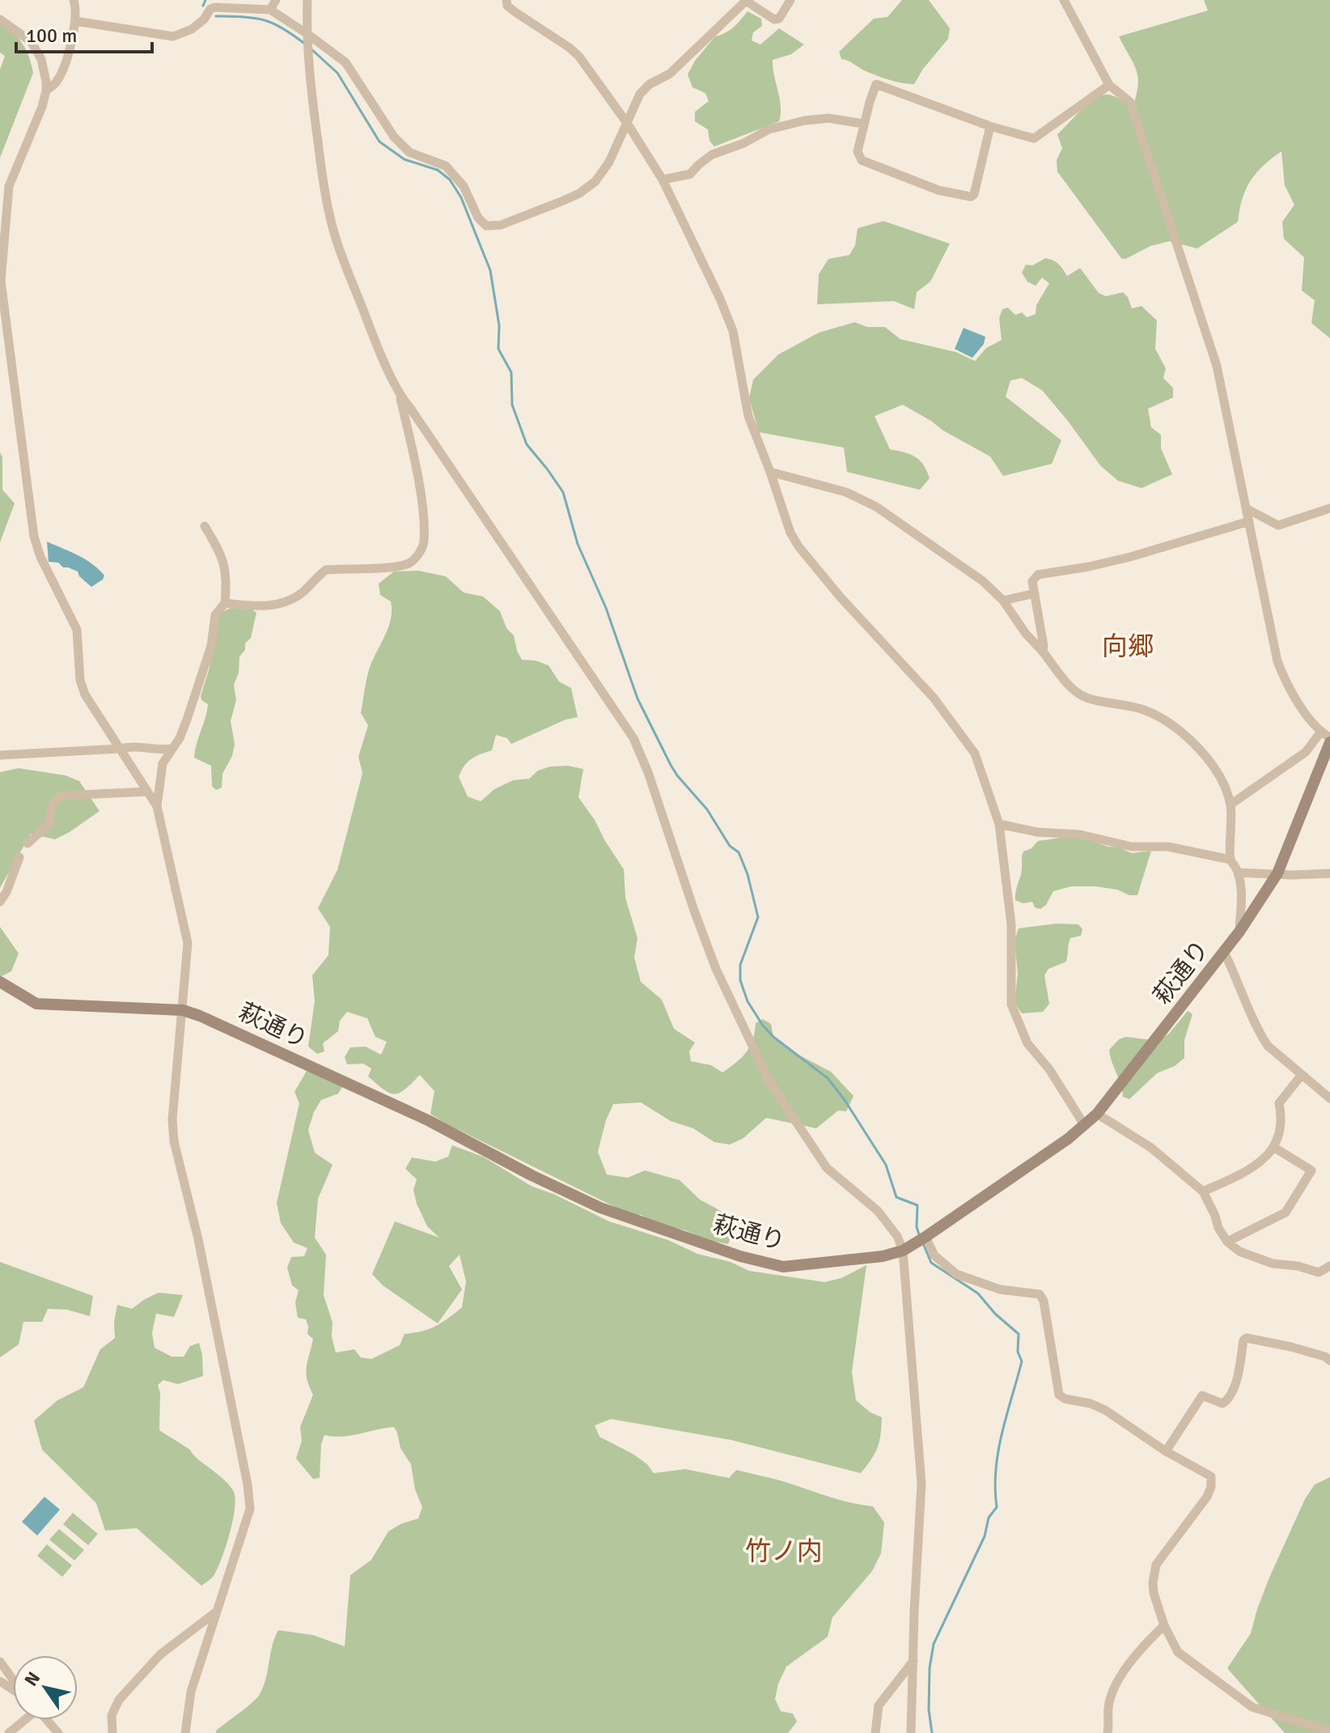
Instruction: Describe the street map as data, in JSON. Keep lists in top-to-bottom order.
{
  "streets": {
    "street": ["萩通り"]
  },
  "districts": ["向郷", "竹ノ内"],
  "scale_bar": "100 m",
  "north": "top left"
}
